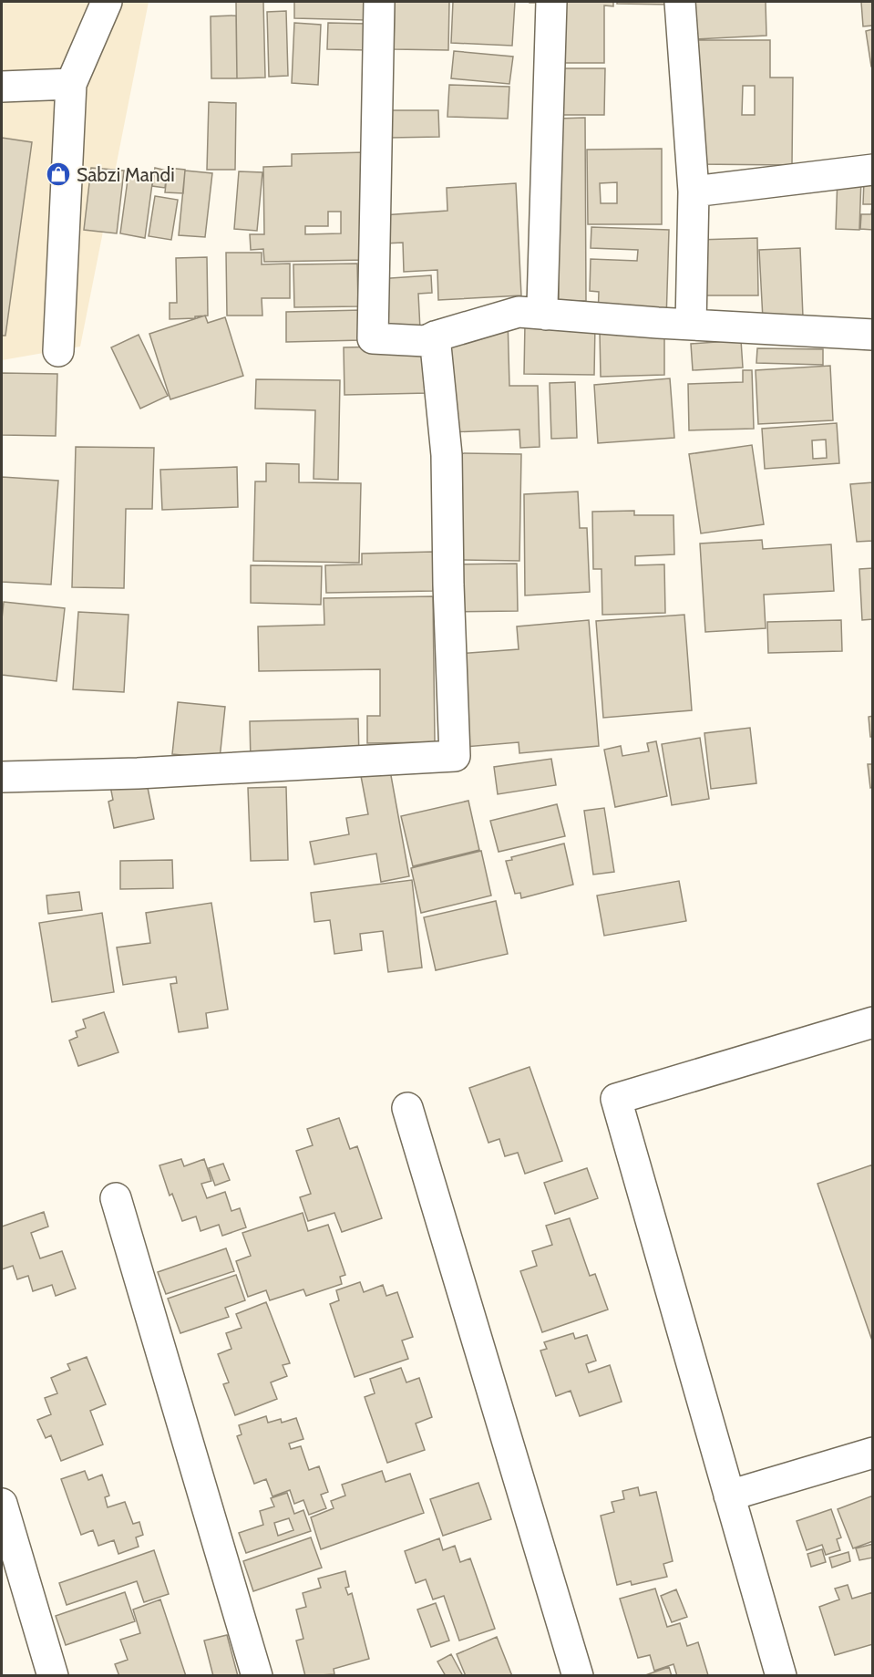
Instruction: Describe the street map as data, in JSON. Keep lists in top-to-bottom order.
{
  "places": {
    "shop": ["Sabzi Mandi"]
  }
}
